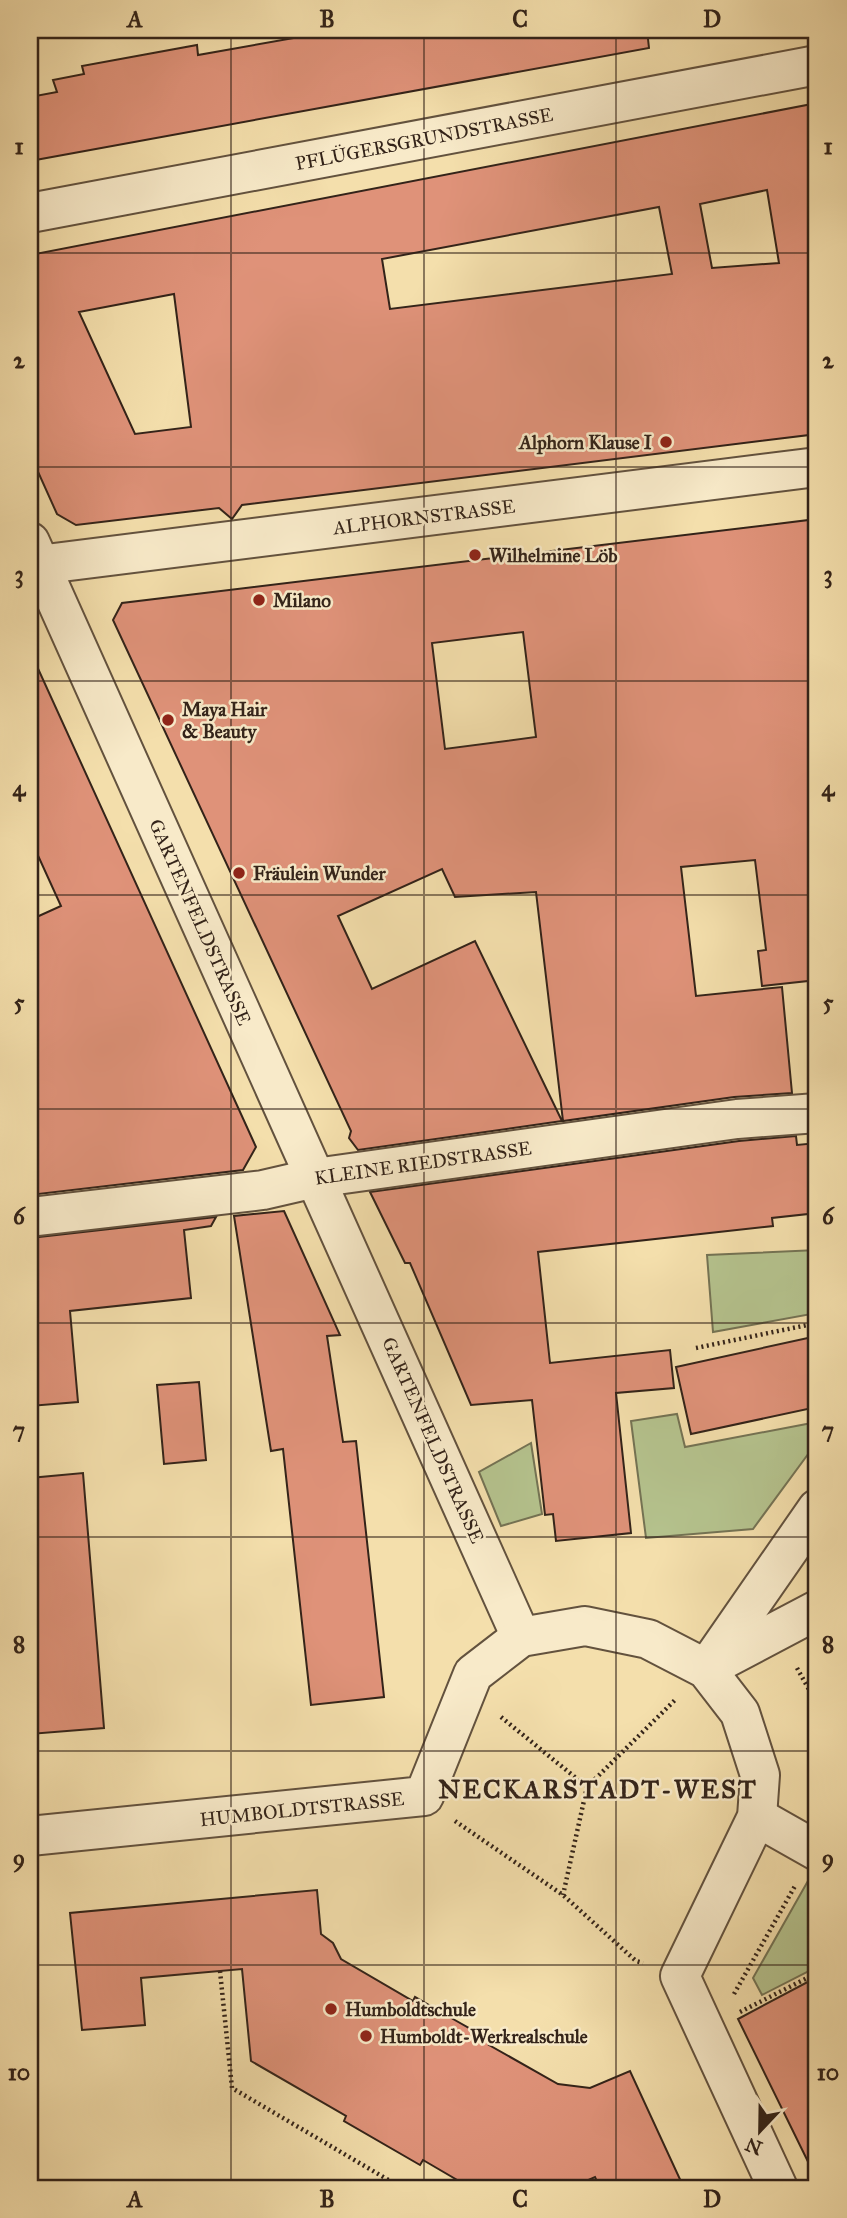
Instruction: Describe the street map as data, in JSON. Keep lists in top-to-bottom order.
{
  "streets": {
    "street": [
      "PFLÜGERSGRUNDSTRASSE",
      "ALPHORNSTRASSE",
      "GARTENFELDSTRASSE",
      "KLEINE RIEDSTRASSE",
      "HUMBOLDTSTRASSE"
    ]
  },
  "crossings": [
    ["ALPHORNSTRASSE", "GARTENFELDSTRASSE"],
    ["GARTENFELDSTRASSE", "KLEINE RIEDSTRASSE"]
  ],
  "districts": ["NECKARSTADT-WEST"],
  "places": [
    "Alphorn Klause I",
    "Wilhelmine Löb",
    "Milano",
    "Maya Hair & Beauty",
    "Fräulein Wunder",
    "Humboldtschule",
    "Humboldt-Werkrealschule"
  ],
  "north": "bottom",
  "grid": {
    "columns": [
      "A",
      "B",
      "C",
      "D"
    ],
    "rows": [
      "1",
      "2",
      "3",
      "4",
      "5",
      "6",
      "7",
      "8",
      "9",
      "10"
    ]
  }
}
